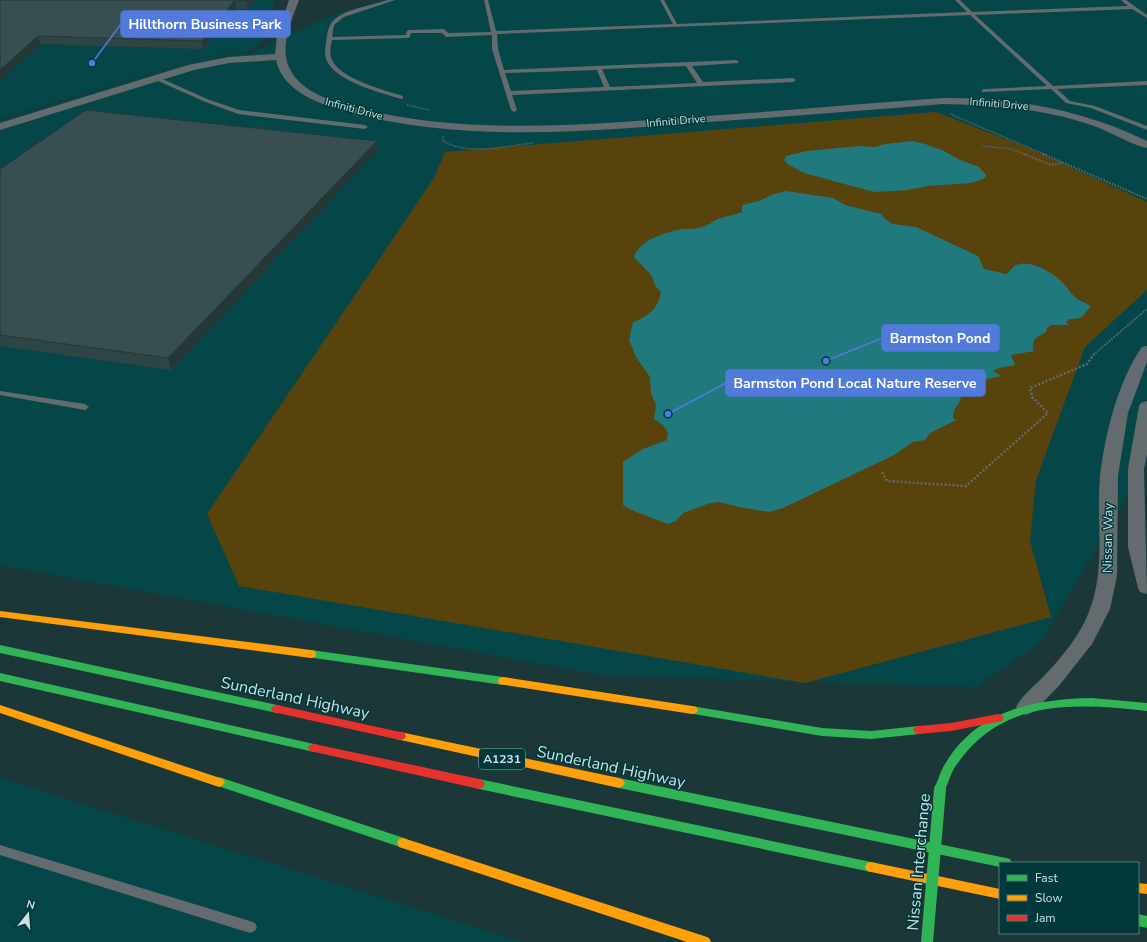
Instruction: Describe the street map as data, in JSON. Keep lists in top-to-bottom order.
{
  "streets": {
    "main road": ["Sunderland Highway", "A1231", "Nissan Interchange"],
    "street": ["Infiniti Drive", "Nissan Way"]
  },
  "crossings": [
    ["Nissan Way", "Nissan Interchange"]
  ],
  "places": ["Hillthorn Business Park", "Barmston Pond", "Barmston Pond Local Nature Reserve"],
  "legend": ["Fast", "Slow", "Jam"],
  "north": "top"
}
